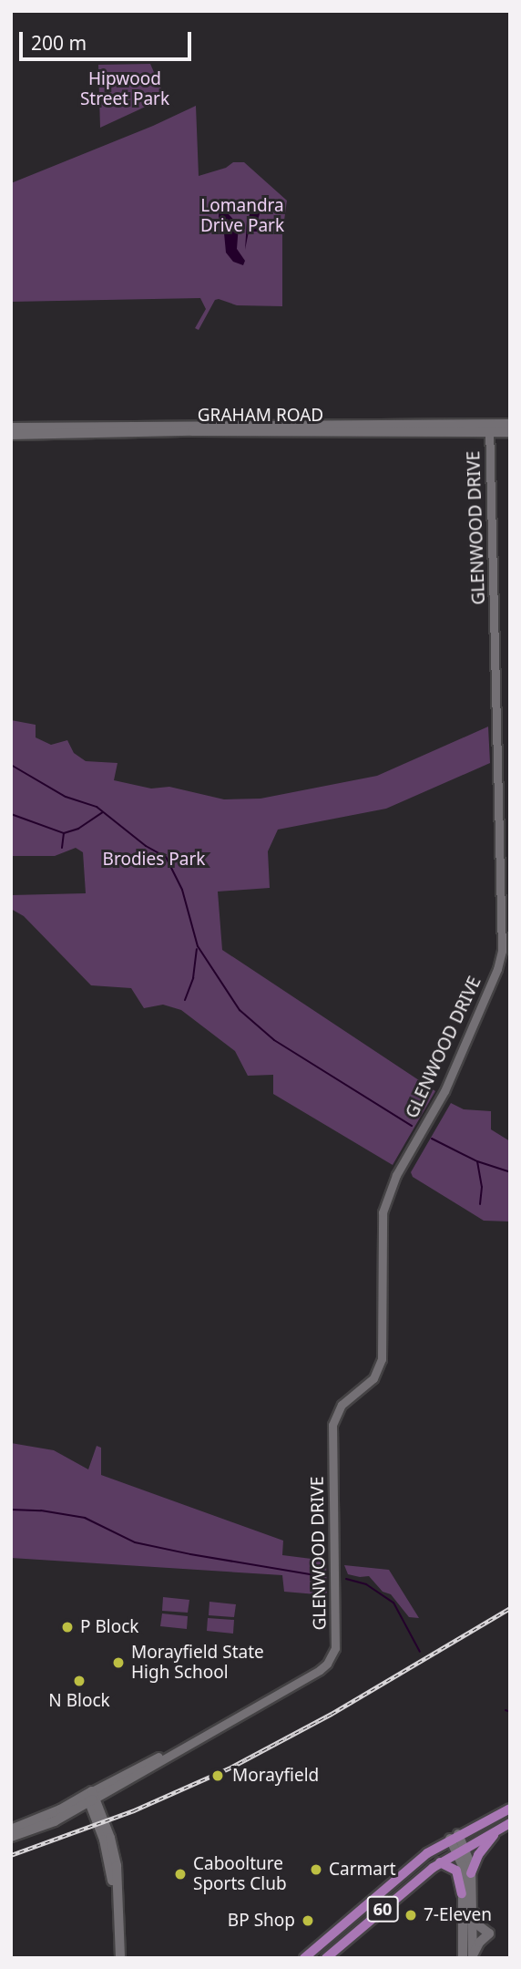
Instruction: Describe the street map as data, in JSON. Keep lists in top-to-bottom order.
{
  "streets": {
    "main road": ["GRAHAM ROAD", "60"],
    "street": ["GLENWOOD DRIVE"]
  },
  "crossings": [
    ["GRAHAM ROAD", "GLENWOOD DRIVE"]
  ],
  "parks": ["Hipwood Street Park", "Lomandra Drive Park", "Brodies Park"],
  "places": [
    "P Block",
    "Morayfield State High School",
    "N Block",
    "Morayfield",
    "Carmart",
    "Caboolture Sports Club",
    "7-Eleven",
    "BP Shop"
  ],
  "scale_bar": "200 m"
}
